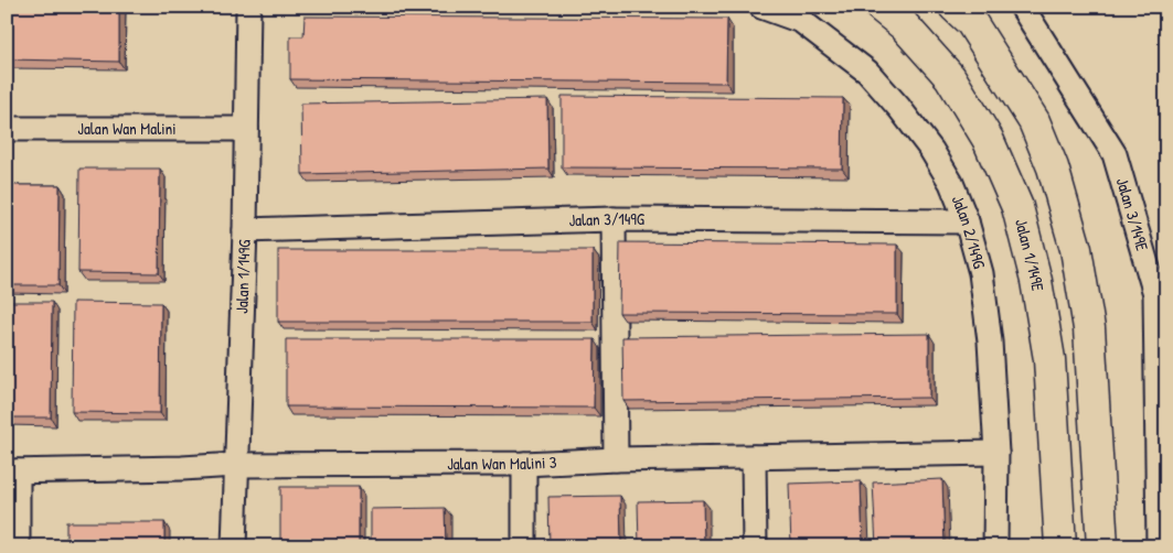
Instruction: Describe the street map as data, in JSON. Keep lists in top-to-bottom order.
{
  "streets": {
    "street": [
      "Jalan Wan Malini",
      "Jalan 3/149E",
      "Jalan 3/149G",
      "Jalan 2/149G",
      "Jalan 1/149E",
      "Jalan 1/149G",
      "Jalan Wan Malini 3"
    ]
  },
  "crossings": [
    ["Jalan Wan Malini", "Jalan 1/149G"],
    ["Jalan 3/149G", "Jalan 2/149G"],
    ["Jalan 3/149G", "Jalan 1/149G"],
    ["Jalan 2/149G", "Jalan Wan Malini 3"],
    ["Jalan 1/149G", "Jalan Wan Malini 3"]
  ]
}
